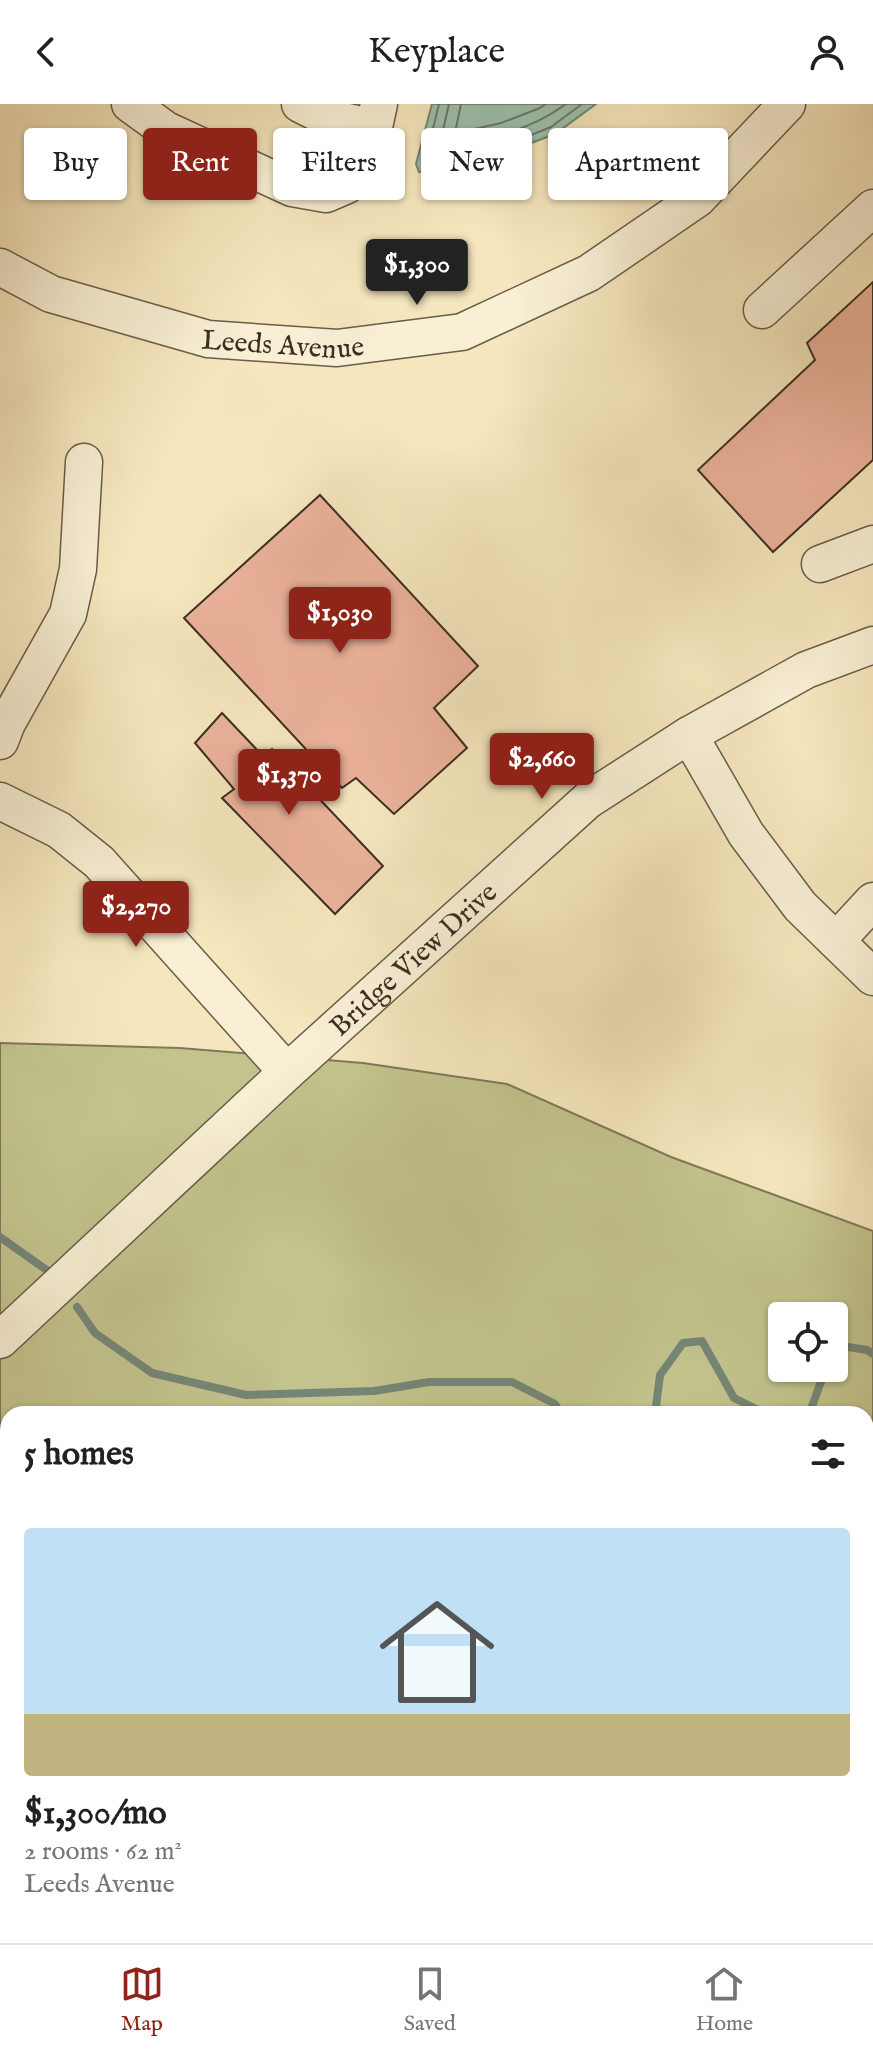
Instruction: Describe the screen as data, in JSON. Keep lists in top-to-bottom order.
{
  "streets": {
    "street": ["Leeds Avenue", "Bridge View Drive"]
  },
  "page": {
    "header": "Keyplace",
    "chip": [
      "Buy",
      "Rent",
      "Filters",
      "New",
      "Apartment"
    ],
    "price": [
      "$1,300",
      "$1,030",
      "$2,660",
      "$1,370",
      "$2,270"
    ],
    "heading": "5 homes",
    "list": [
      {
        "name": "$1,300/mo",
        "note": "2 rooms · 62 m² · Leeds Avenue"
      }
    ],
    "tabs": ["Map", "Saved", "Home"]
  }
}
